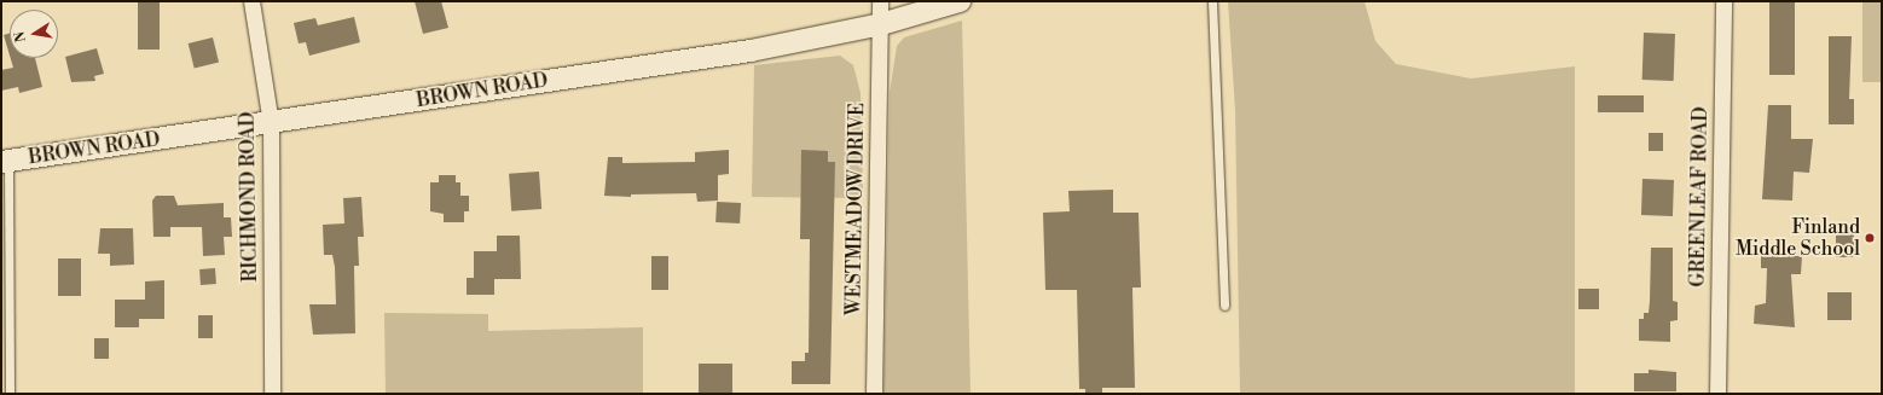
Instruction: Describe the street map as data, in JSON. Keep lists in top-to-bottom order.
{
  "streets": {
    "main road": ["BROWN ROAD"],
    "street": ["RICHMOND ROAD", "GREENLEAF ROAD", "WESTMEADOW DRIVE"]
  },
  "crossings": [
    ["BROWN ROAD", "RICHMOND ROAD"],
    ["BROWN ROAD", "WESTMEADOW DRIVE"]
  ],
  "places": ["Finland Middle School"],
  "north": "left"
}
